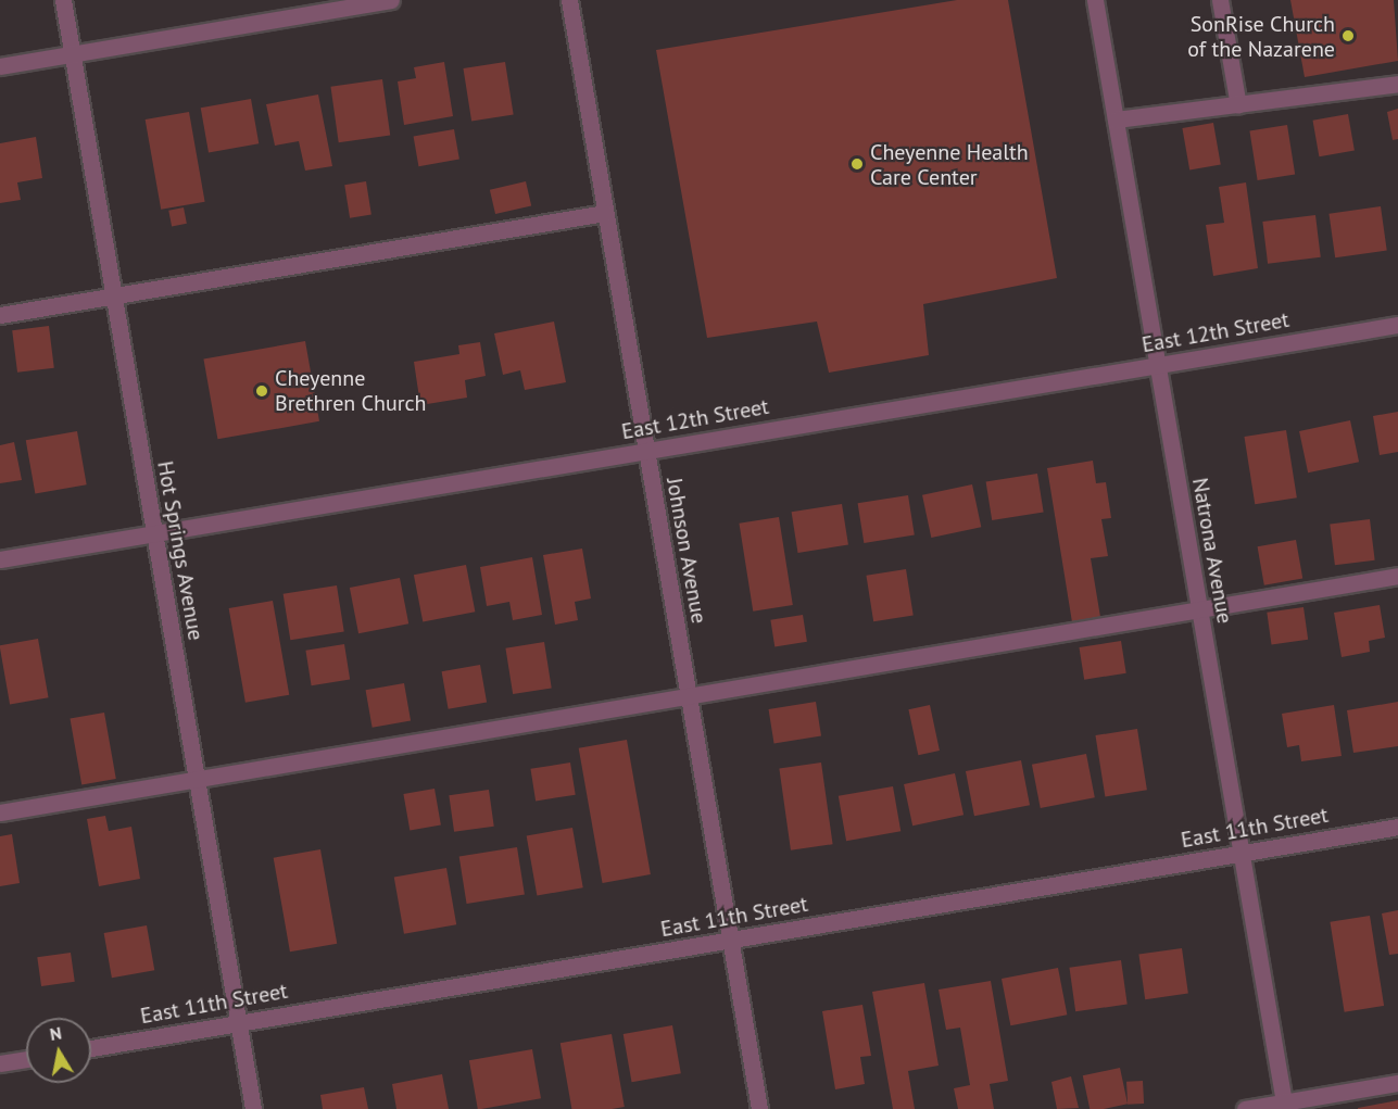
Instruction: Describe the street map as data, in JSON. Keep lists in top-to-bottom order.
{
  "streets": {
    "street": [
      "East 12th Street",
      "Hot Springs Avenue",
      "Johnson Avenue",
      "Natrona Avenue",
      "East 11th Street"
    ]
  },
  "crossings": [
    ["East 12th Street", "Hot Springs Avenue"],
    ["East 12th Street", "Johnson Avenue"],
    ["East 12th Street", "Natrona Avenue"],
    ["Hot Springs Avenue", "East 11th Street"],
    ["Johnson Avenue", "East 11th Street"],
    ["Natrona Avenue", "East 11th Street"]
  ],
  "places": ["SonRise Church of the Nazarene", "Cheyenne Health Care Center", "Cheyenne Brethren Church"],
  "north": "top"
}
